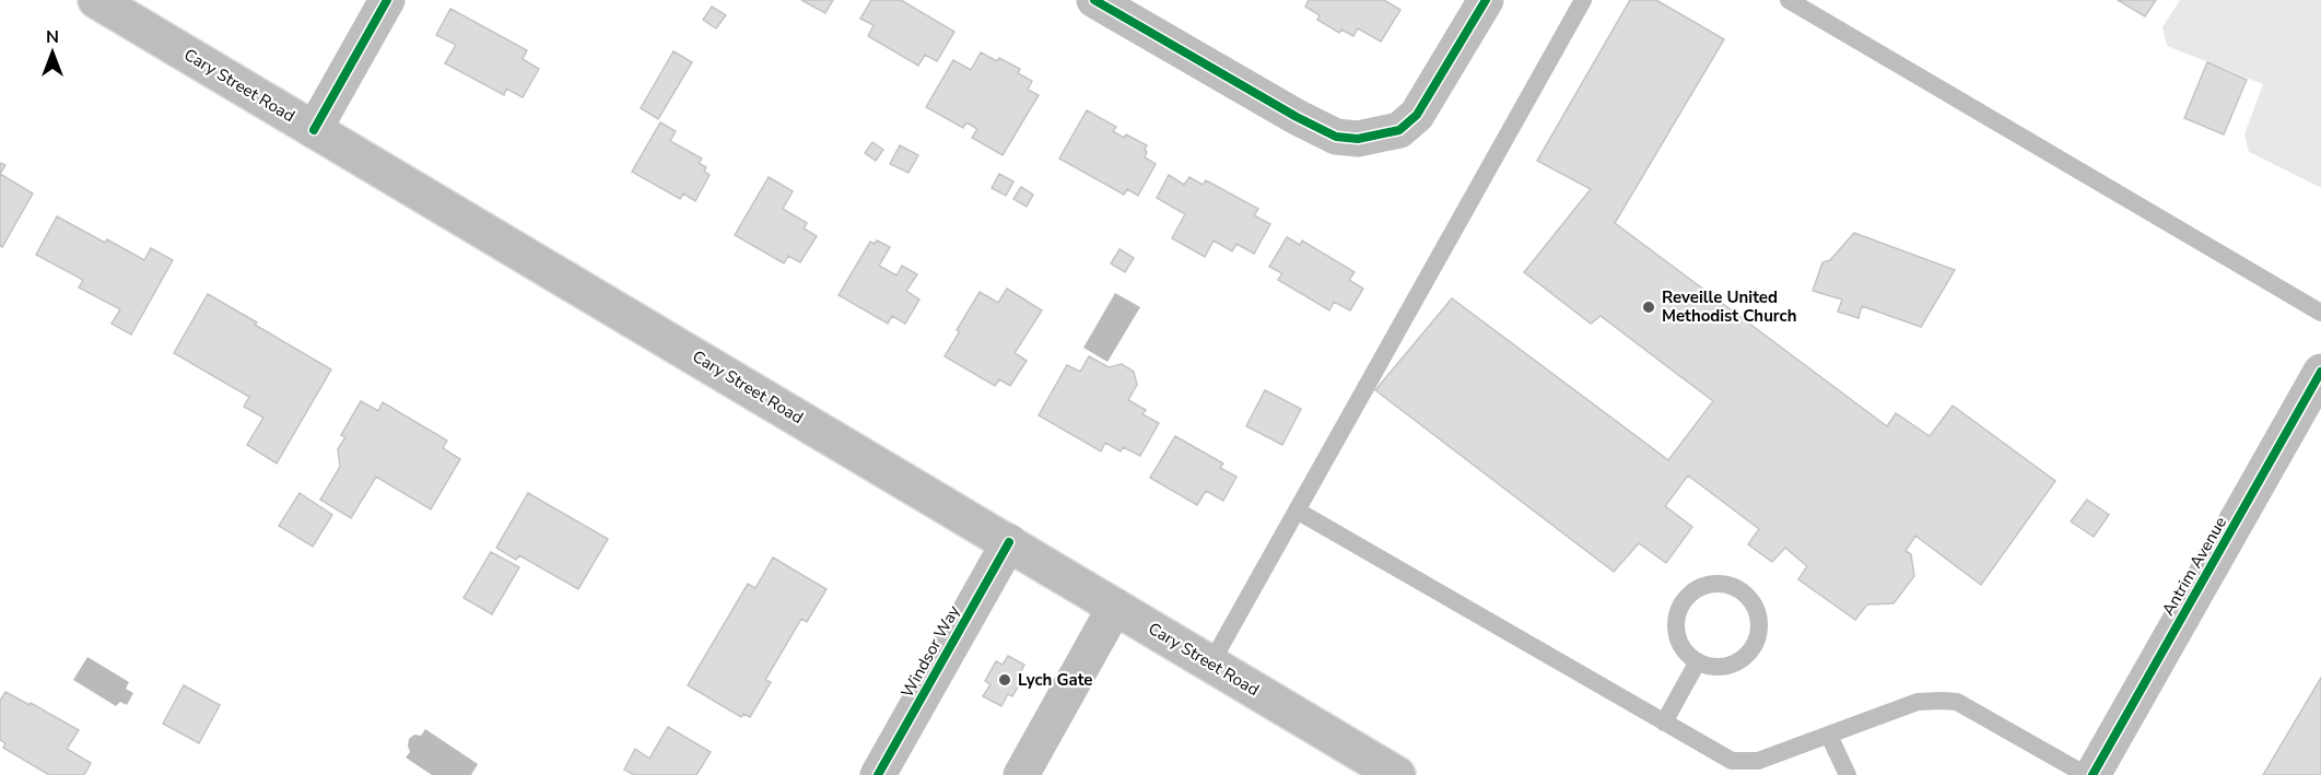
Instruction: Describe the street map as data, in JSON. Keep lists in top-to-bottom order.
{
  "streets": {
    "street": ["Cary Street Road", "Antrim Avenue", "Windsor Way"]
  },
  "crossings": [
    ["Cary Street Road", "Windsor Way"]
  ],
  "places": ["Reveille United Methodist Church", "Lych Gate"],
  "north": "top"
}
